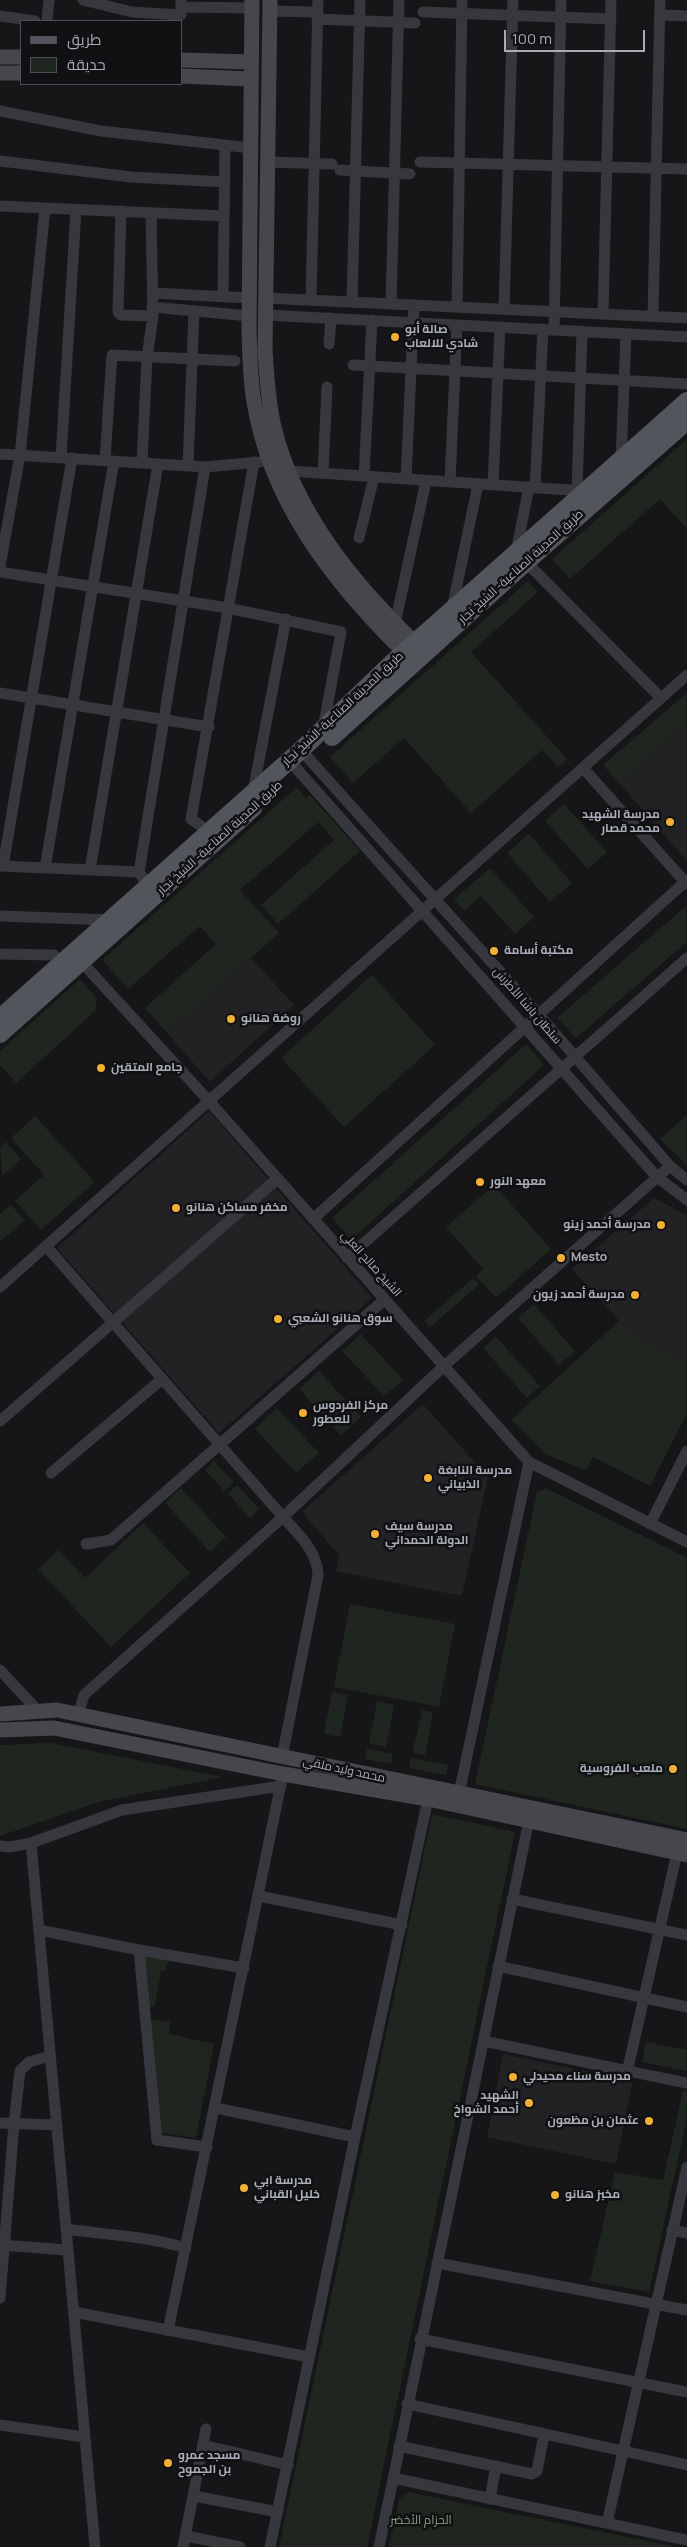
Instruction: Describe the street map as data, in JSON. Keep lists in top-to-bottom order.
{
  "streets": {
    "main road": ["طريق المدينة الصناعية- الشيخ نجار", "طريق المدينة الصناعية-الشيخ نجار"],
    "street": ["سلطان باشا الأطرش", "الشيخ صالح العلي", "محمد وليد ملقي"]
  },
  "crossings": [
    ["طريق المدينة الصناعية- الشيخ نجار", "طريق المدينة الصناعية-الشيخ نجار"],
    ["طريق المدينة الصناعية- الشيخ نجار", "سلطان باشا الأطرش"],
    ["طريق المدينة الصناعية- الشيخ نجار", "الشيخ صالح العلي"],
    ["طريق المدينة الصناعية-الشيخ نجار", "سلطان باشا الأطرش"],
    ["طريق المدينة الصناعية-الشيخ نجار", "الشيخ صالح العلي"]
  ],
  "parks": ["الحزام الأخضر"],
  "places": [
    "صالة أبو شادي للالعاب",
    "مدرسة الشهيد محمد قصار",
    "مكتبة أسامة",
    "روضة هنانو",
    "جامع المتقين",
    "معهد النور",
    "مخفر مساكن هنانو",
    "مدرسة أحمد زينو",
    "Mesto",
    "مدرسة أحمد زيون",
    "سوق هنانو الشعبي",
    "مركز الفردوس للعطور",
    "مدرسة النابغة الذبياني",
    "مدرسة سيف الدولة الحمداني",
    "ملعب الفروسية",
    "مدرسة سناء محيدلي",
    "الشهيد أحمد الشواخ",
    "عثمان بن مظعون",
    "مدرسة ابي خليل القباني",
    "مخبز هنانو",
    "مسجد عمرو بن الجموح"
  ],
  "legend": ["طريق", "حديقة"],
  "scale_bar": "100 m"
}
